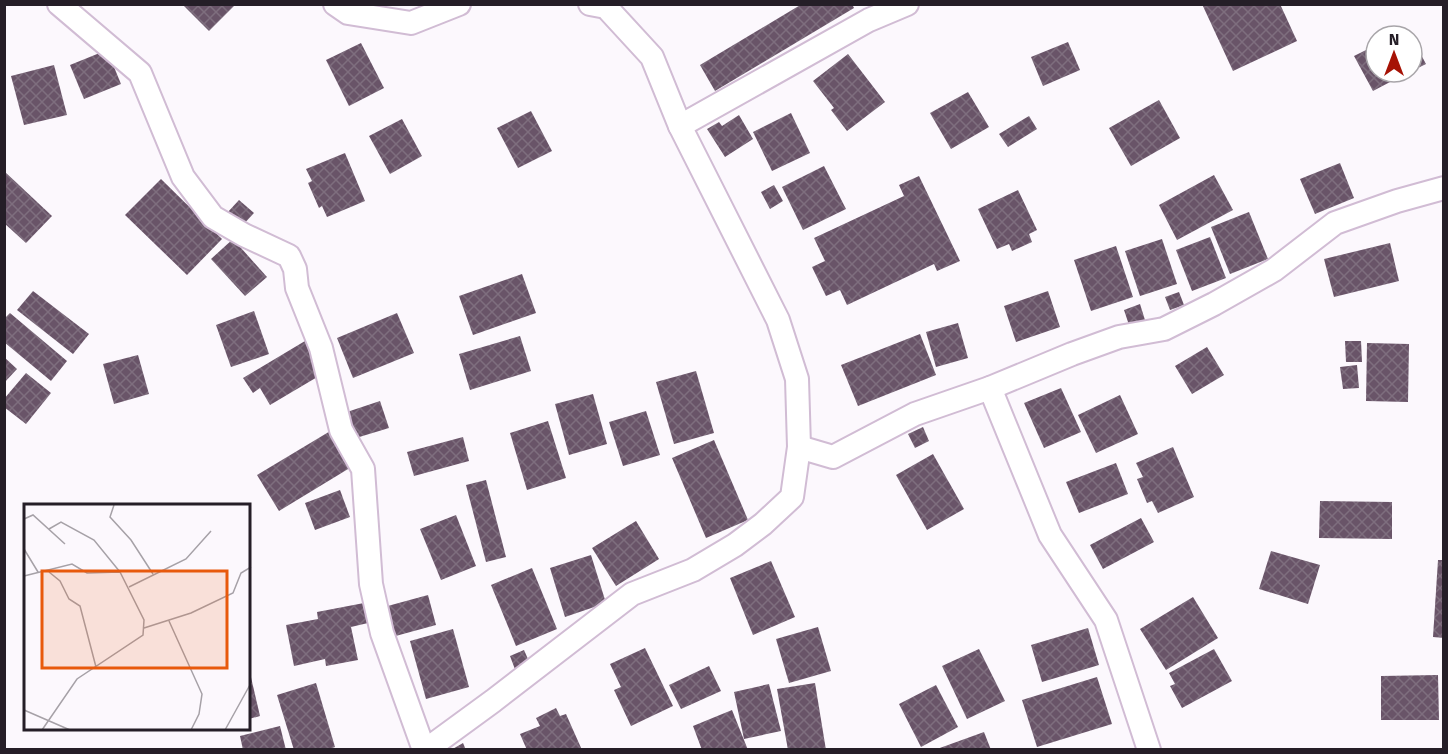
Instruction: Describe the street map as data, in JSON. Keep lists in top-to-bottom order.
{
  "north": "top"
}
